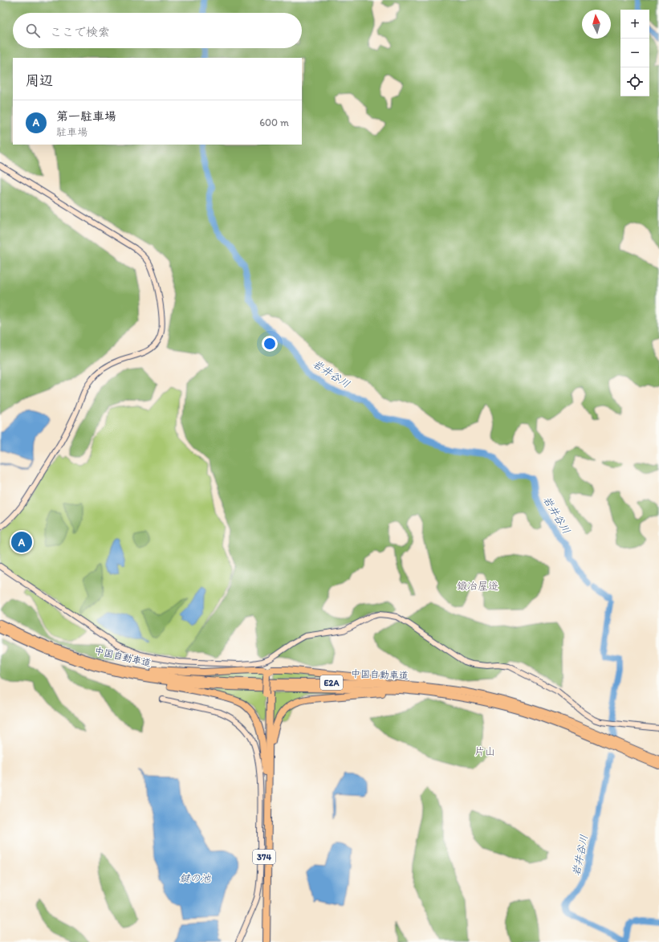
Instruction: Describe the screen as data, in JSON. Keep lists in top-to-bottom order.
{
  "streets": {
    "highway": ["中国自動車道", "E2A", "374"]
  },
  "districts": ["鍛冶屋逧", "片山"],
  "water": ["岩井谷川", "鍵の池"],
  "north": "top",
  "page": {
    "map_buttons": ["+", "−"],
    "search": "ここで検索",
    "heading": "周辺",
    "list": [
      {
        "mark": "A",
        "name": "第一駐車場",
        "note": "駐車場",
        "value": "600 m"
      }
    ],
    "pins": "A"
  }
}
